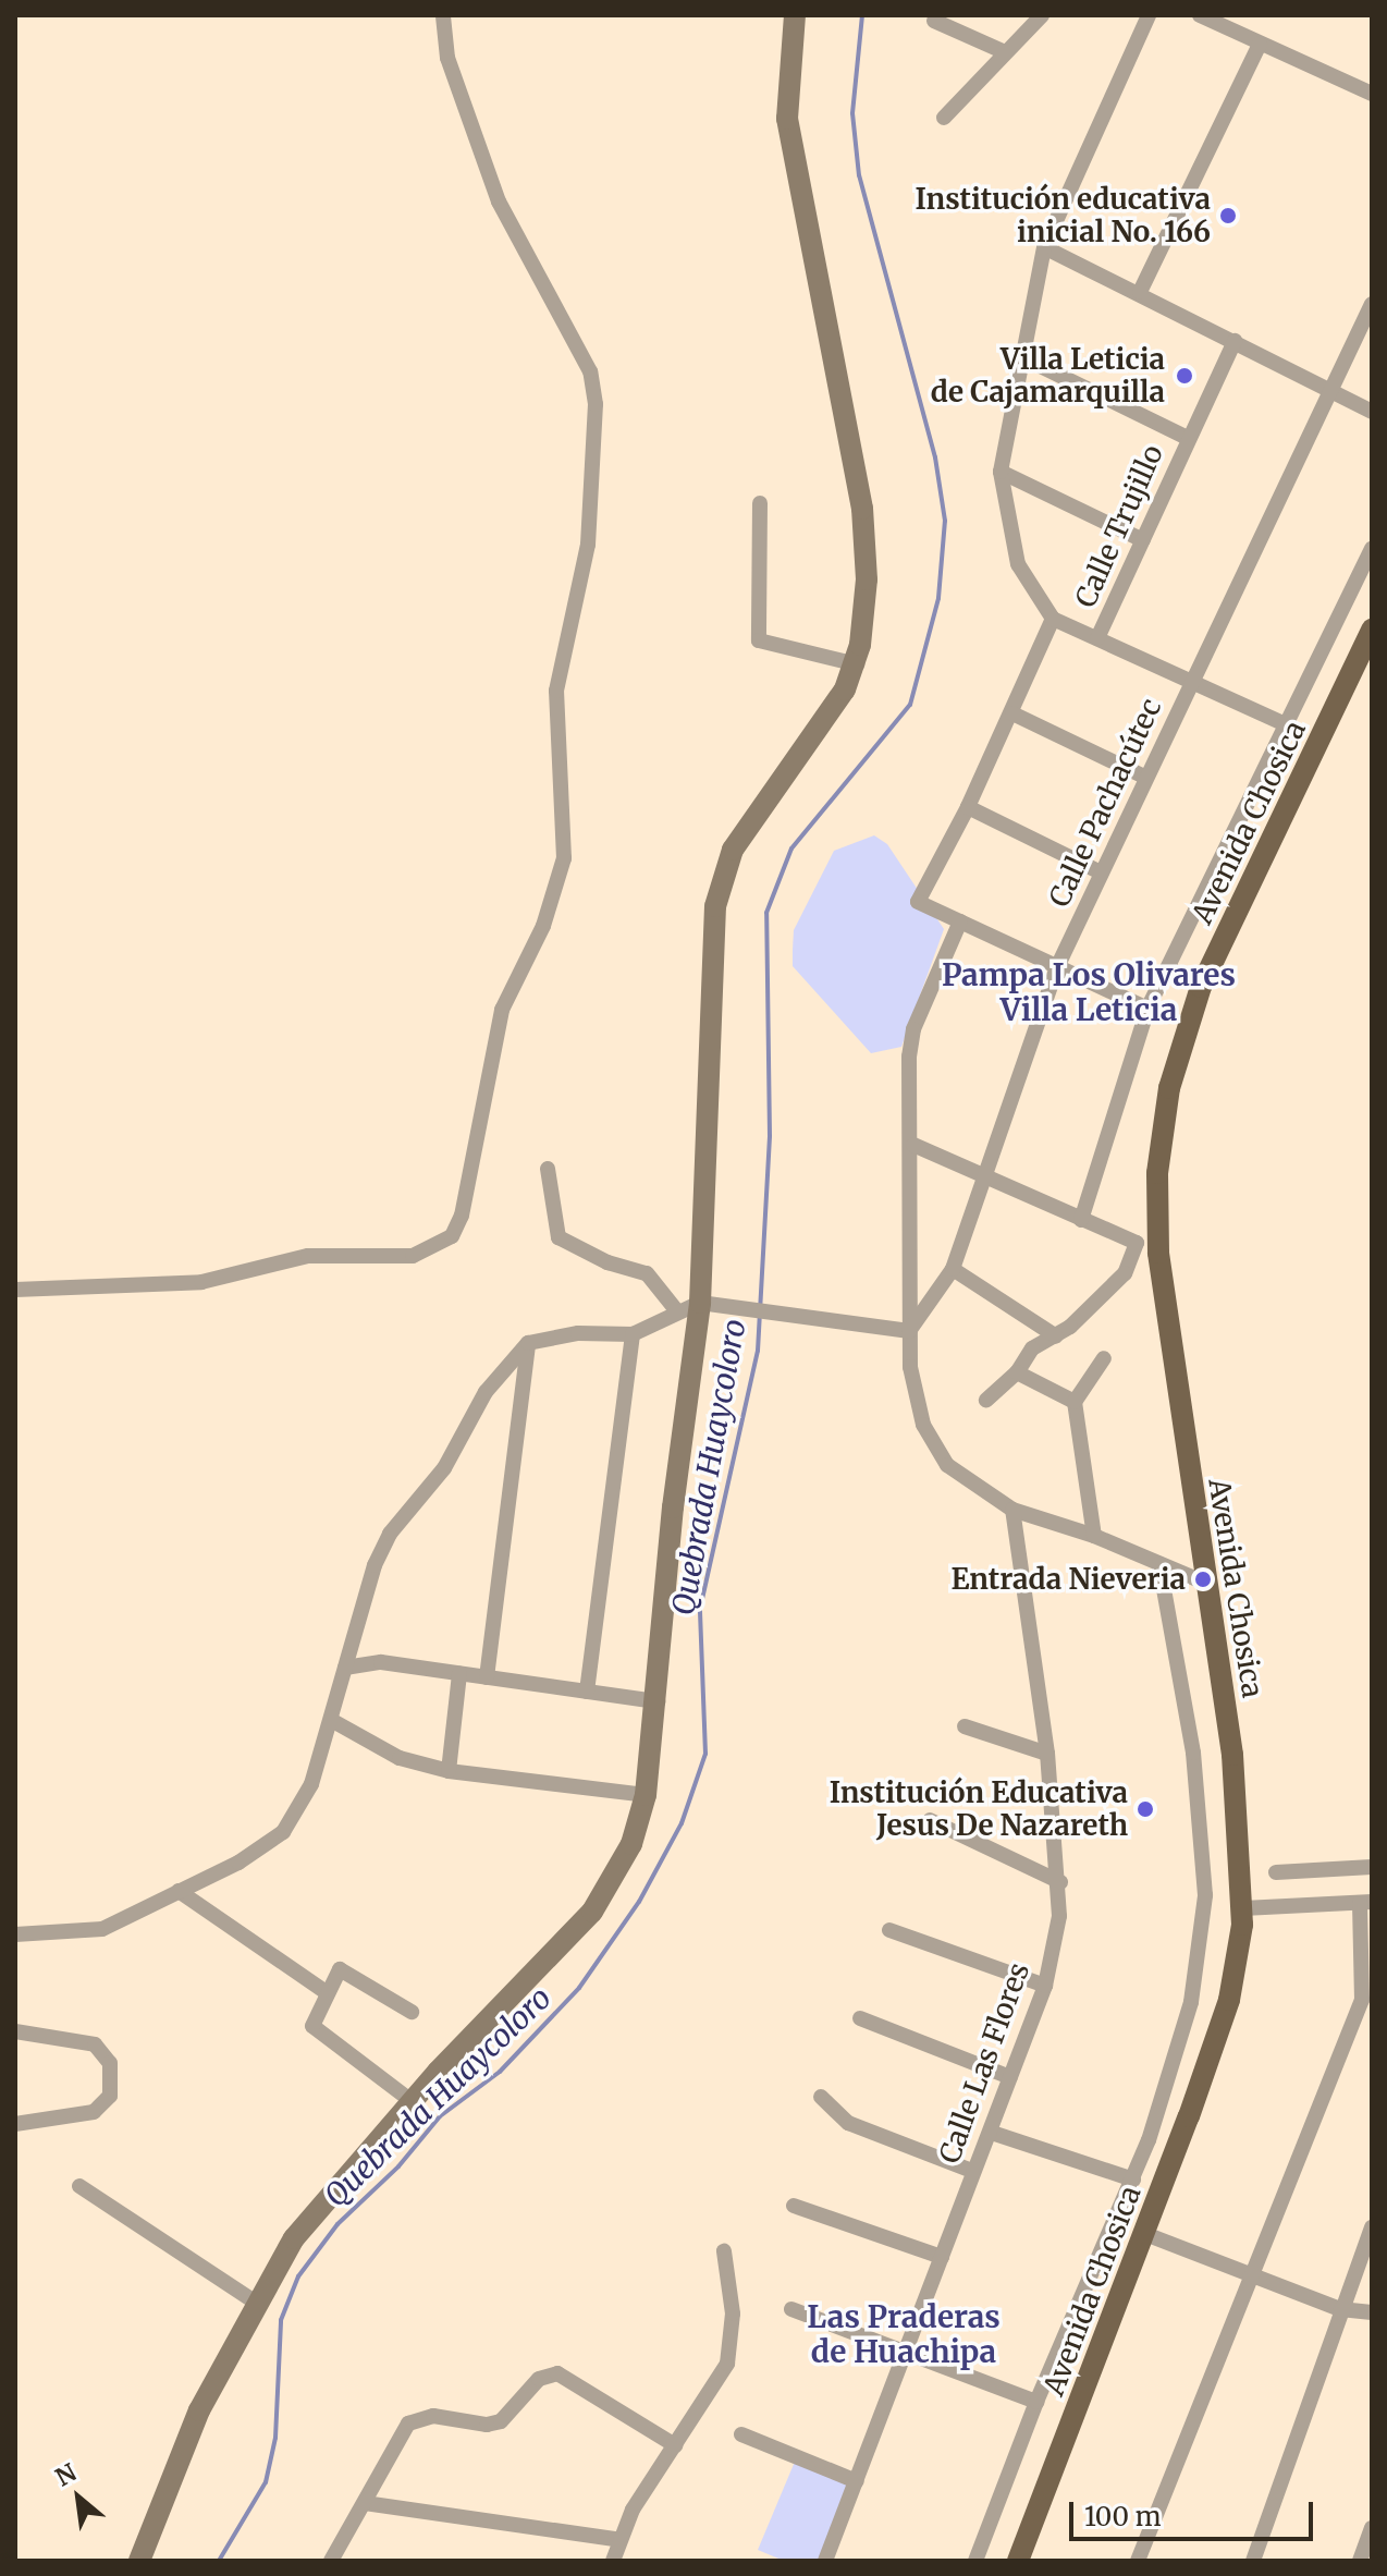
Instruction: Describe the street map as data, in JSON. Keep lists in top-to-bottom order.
{
  "streets": {
    "main road": ["Avenida Chosica"],
    "street": ["Calle Trujillo", "Calle Pachacútec", "Calle Las Flores"]
  },
  "districts": ["Pampa Los Olivares Villa Leticia", "Las Praderas de Huachipa"],
  "water": ["Quebrada Huaycoloro"],
  "places": [
    "Institución educativa inicial No. 166",
    "Villa Leticia de Cajamarquilla",
    "Entrada Nieveria",
    "Institución Educativa Jesus De Nazareth"
  ],
  "scale_bar": "100 m",
  "north": "top left"
}
